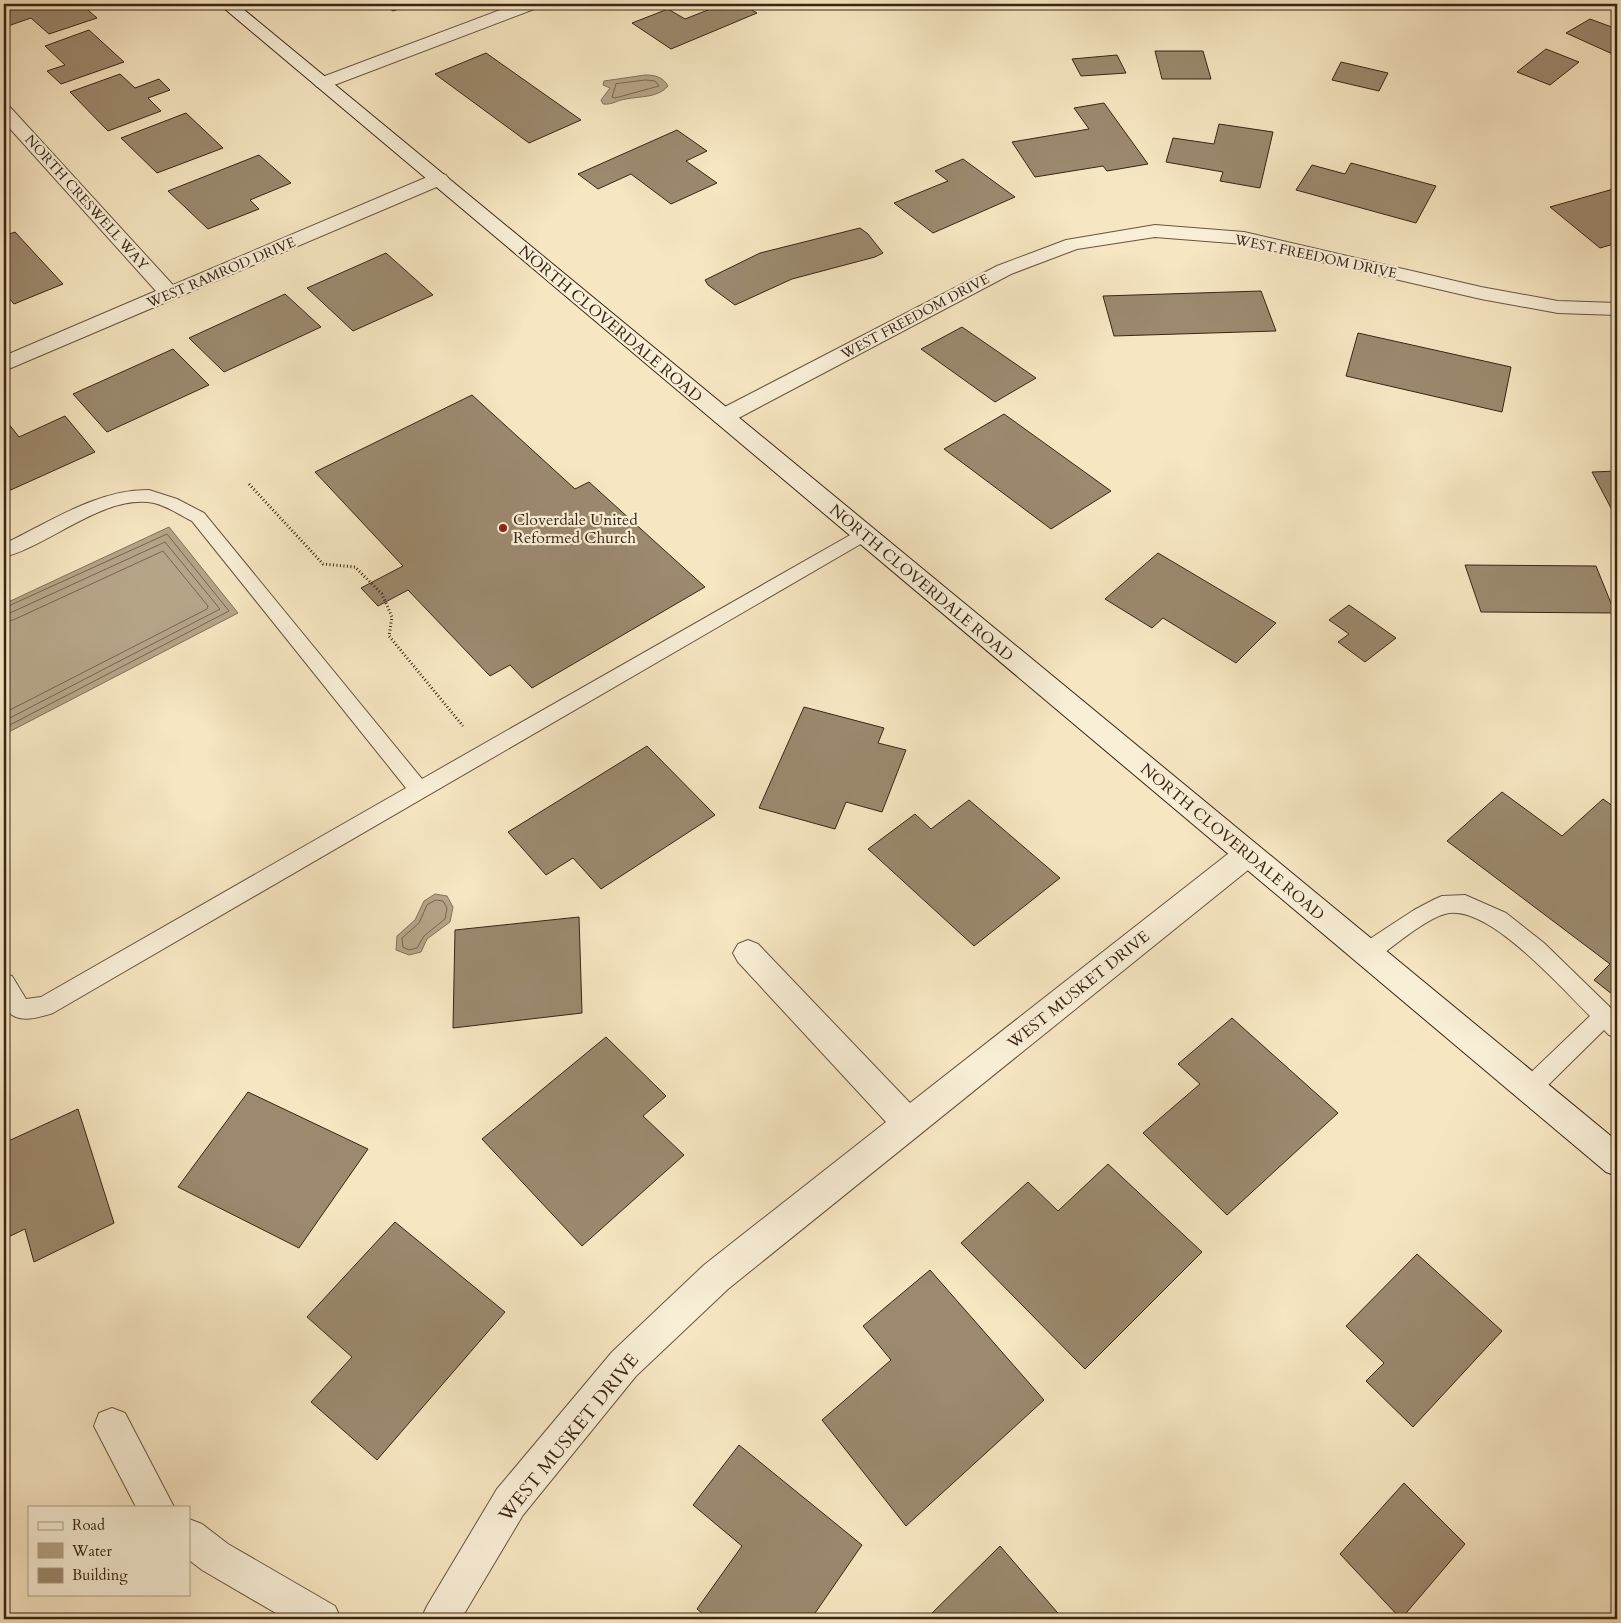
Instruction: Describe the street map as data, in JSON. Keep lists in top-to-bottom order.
{
  "streets": {
    "street": [
      "NORTH CRESWELL WAY",
      "WEST FREEDOM DRIVE",
      "WEST RAMROD DRIVE",
      "NORTH CLOVERDALE ROAD",
      "WEST MUSKET DRIVE"
    ]
  },
  "crossings": [
    ["NORTH CRESWELL WAY", "WEST RAMROD DRIVE"],
    ["WEST FREEDOM DRIVE", "NORTH CLOVERDALE ROAD"],
    ["WEST RAMROD DRIVE", "NORTH CLOVERDALE ROAD"],
    ["NORTH CLOVERDALE ROAD", "WEST MUSKET DRIVE"]
  ],
  "places": ["Cloverdale United Reformed Church"],
  "legend": ["Road", "Water", "Building"]
}
